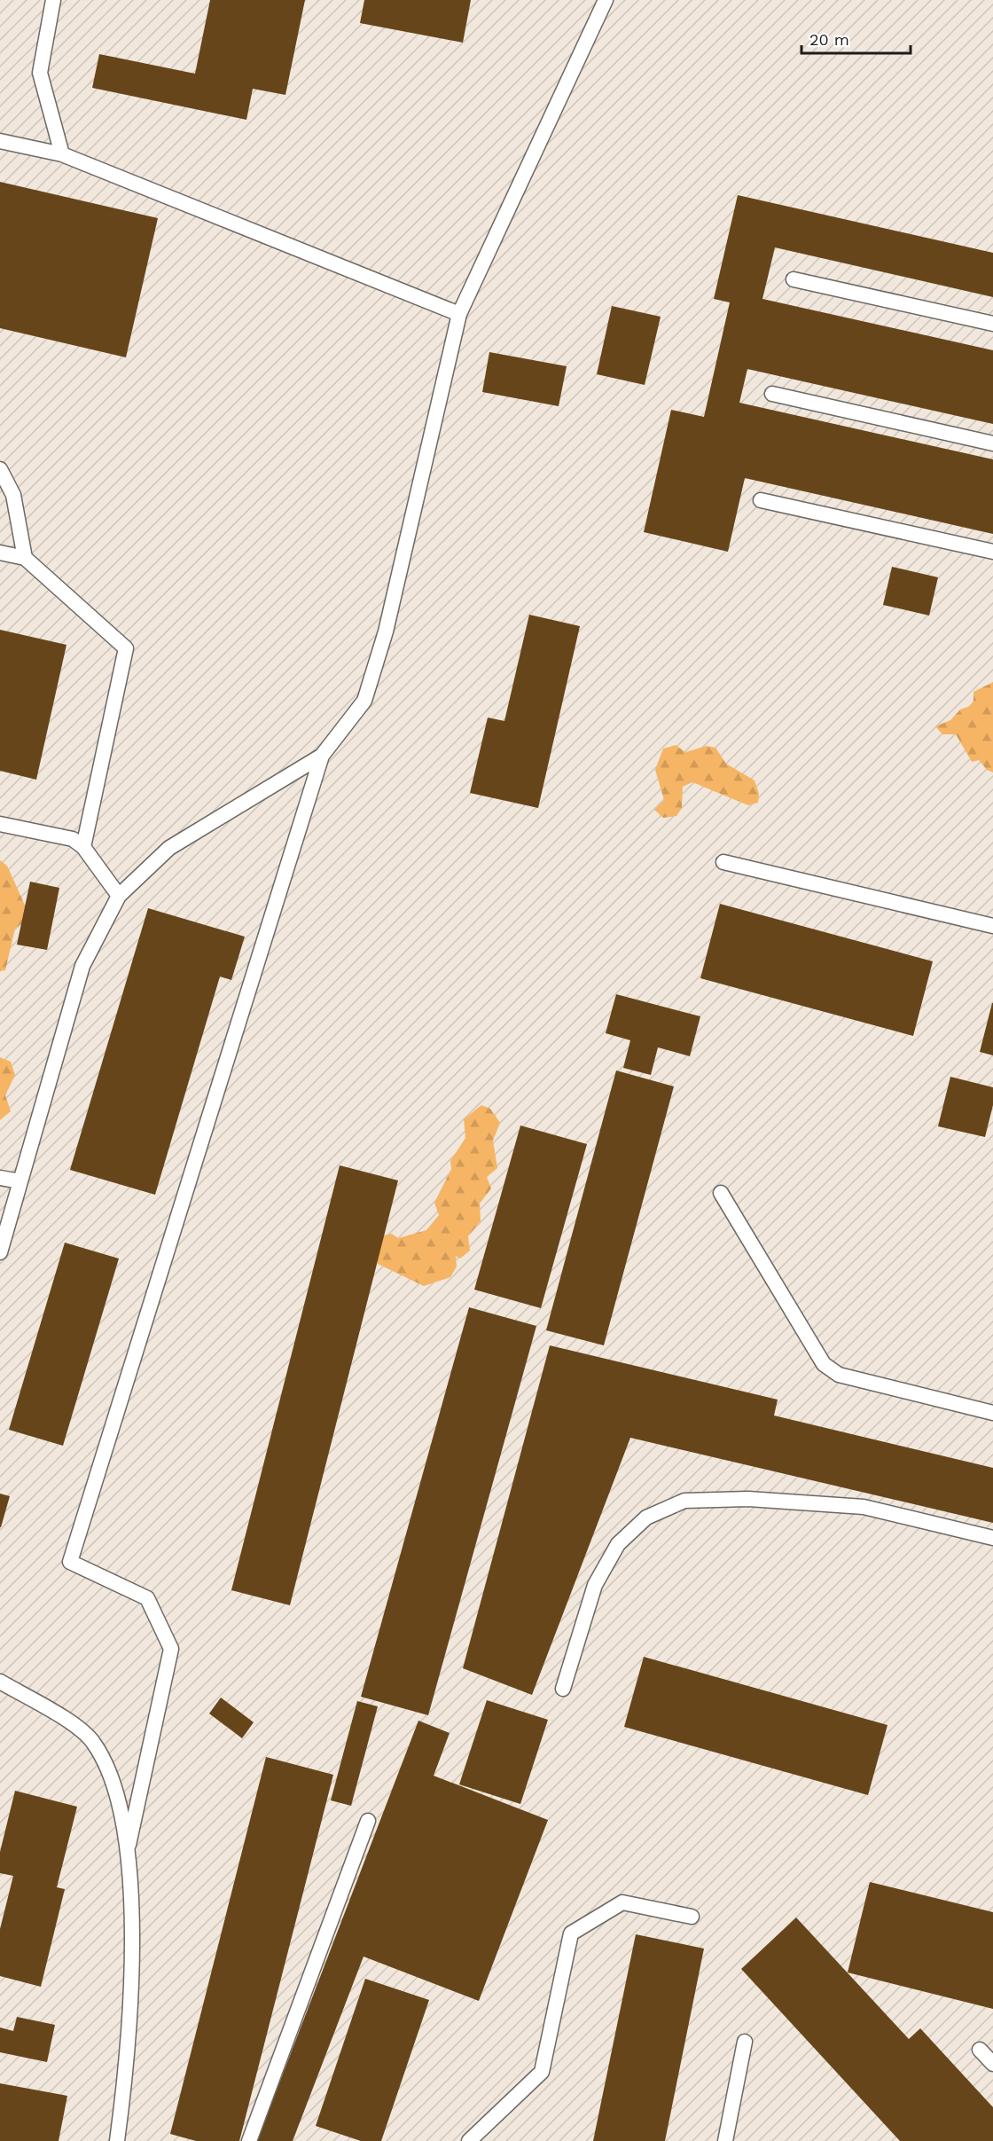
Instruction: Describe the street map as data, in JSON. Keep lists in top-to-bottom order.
{
  "scale_bar": "20 m"
}
